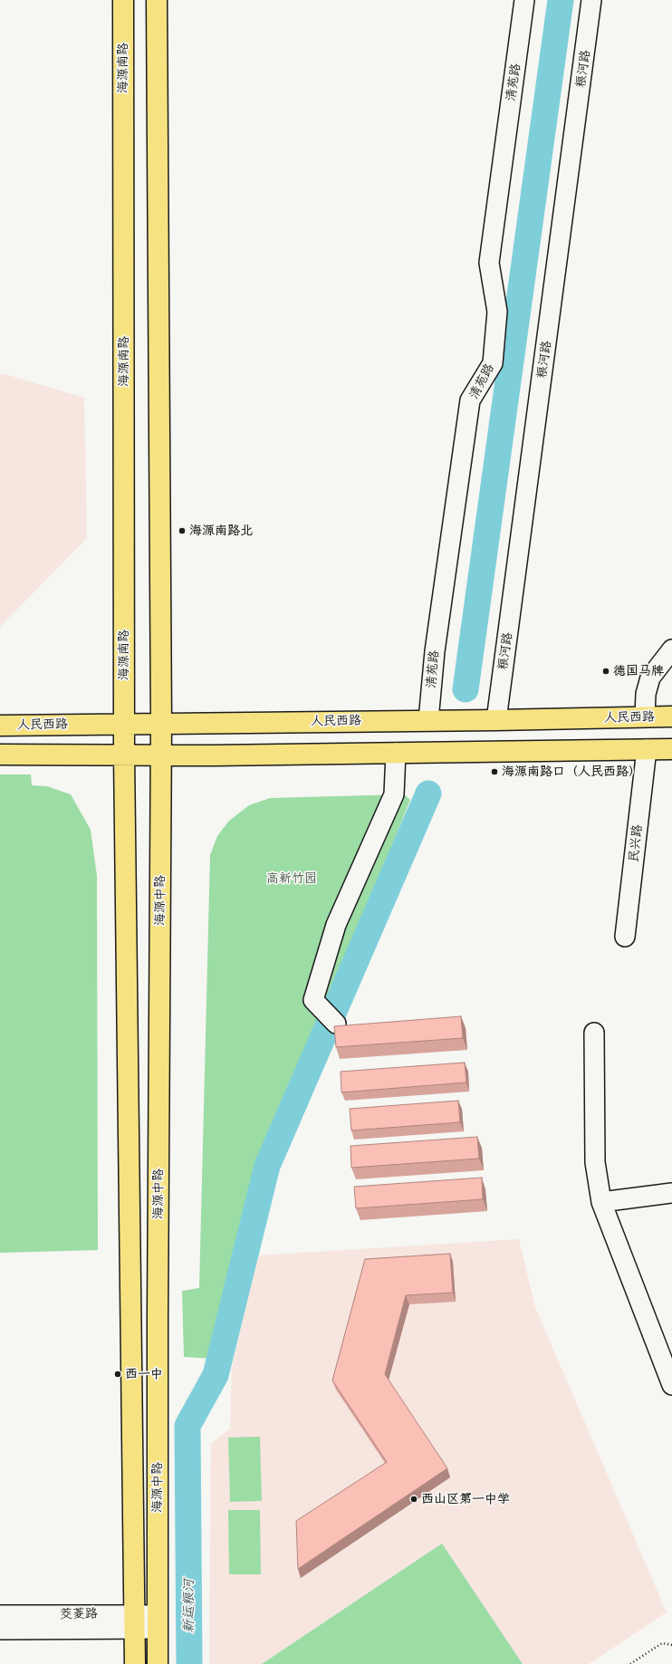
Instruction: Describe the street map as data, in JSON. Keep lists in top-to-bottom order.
{
  "streets": {
    "main road": ["海源南路", "人民西路", "海源中路"],
    "street": [
      "粮河路",
      "清苑路",
      "民兴路",
      "茭菱路"
    ]
  },
  "crossings": [
    ["海源南路", "人民西路"],
    ["海源南路", "海源中路"],
    ["粮河路", "人民西路"],
    ["清苑路", "人民西路"],
    ["人民西路", "海源中路"],
    ["海源中路", "茭菱路"]
  ],
  "water": ["新运粮河"],
  "parks": ["高新竹园"],
  "places": [
    "海源南路北",
    "德国马牌",
    "海源南路口（人民西路）",
    "西一中",
    "西山区第一中学"
  ]
}
